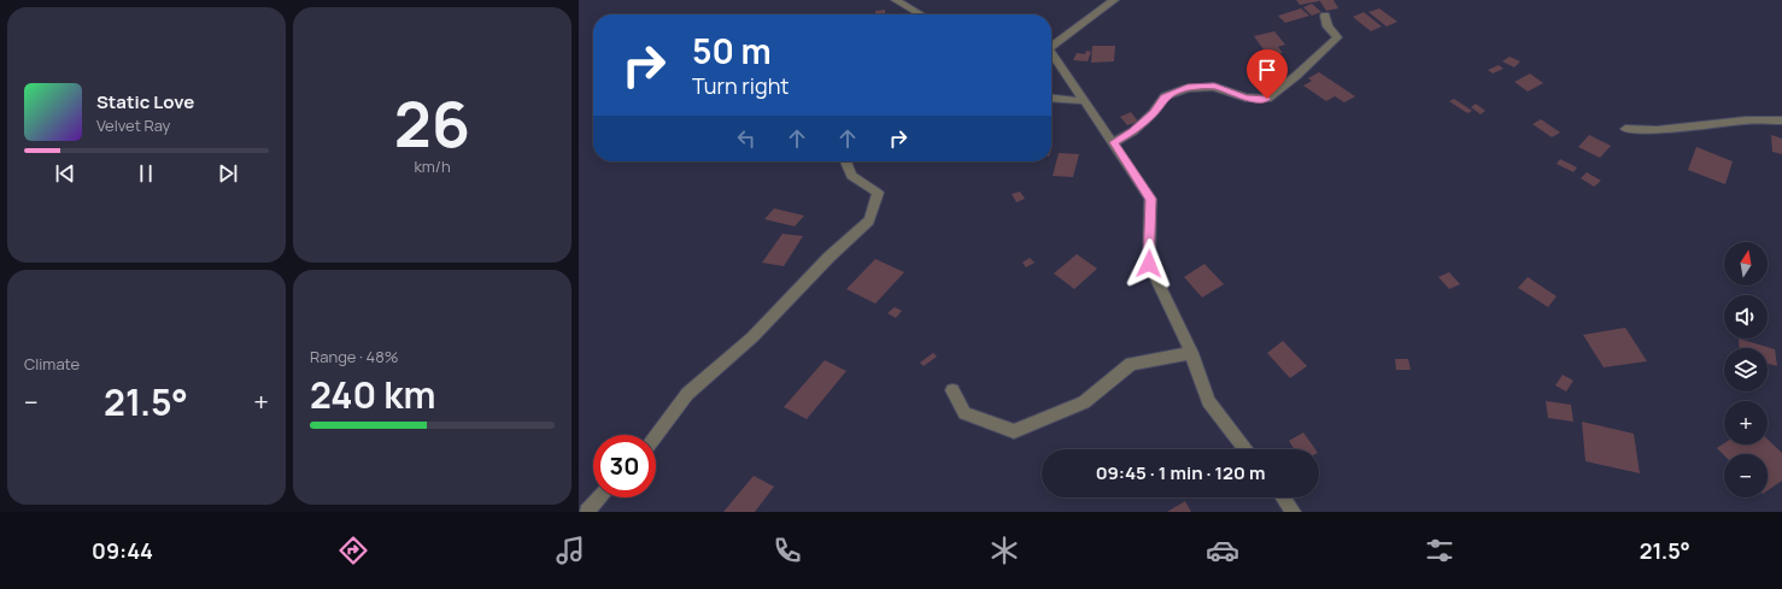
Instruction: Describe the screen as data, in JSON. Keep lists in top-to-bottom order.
{
  "north": "top",
  "page": {
    "tile": [
      ["26", "km/h"],
      "Climate",
      ["Range · 48%", "240 km"]
    ],
    "turn": ["50 m", "Turn right"],
    "song": ["Static Love", "Velvet Ray"],
    "map_buttons": ["+", "−"],
    "heat": ["−", "21.5°", "+"],
    "limit": "30",
    "trip": "09:45 · 1 min · 120 m",
    "tabs": ["09:44", "21.5°"]
  }
}
